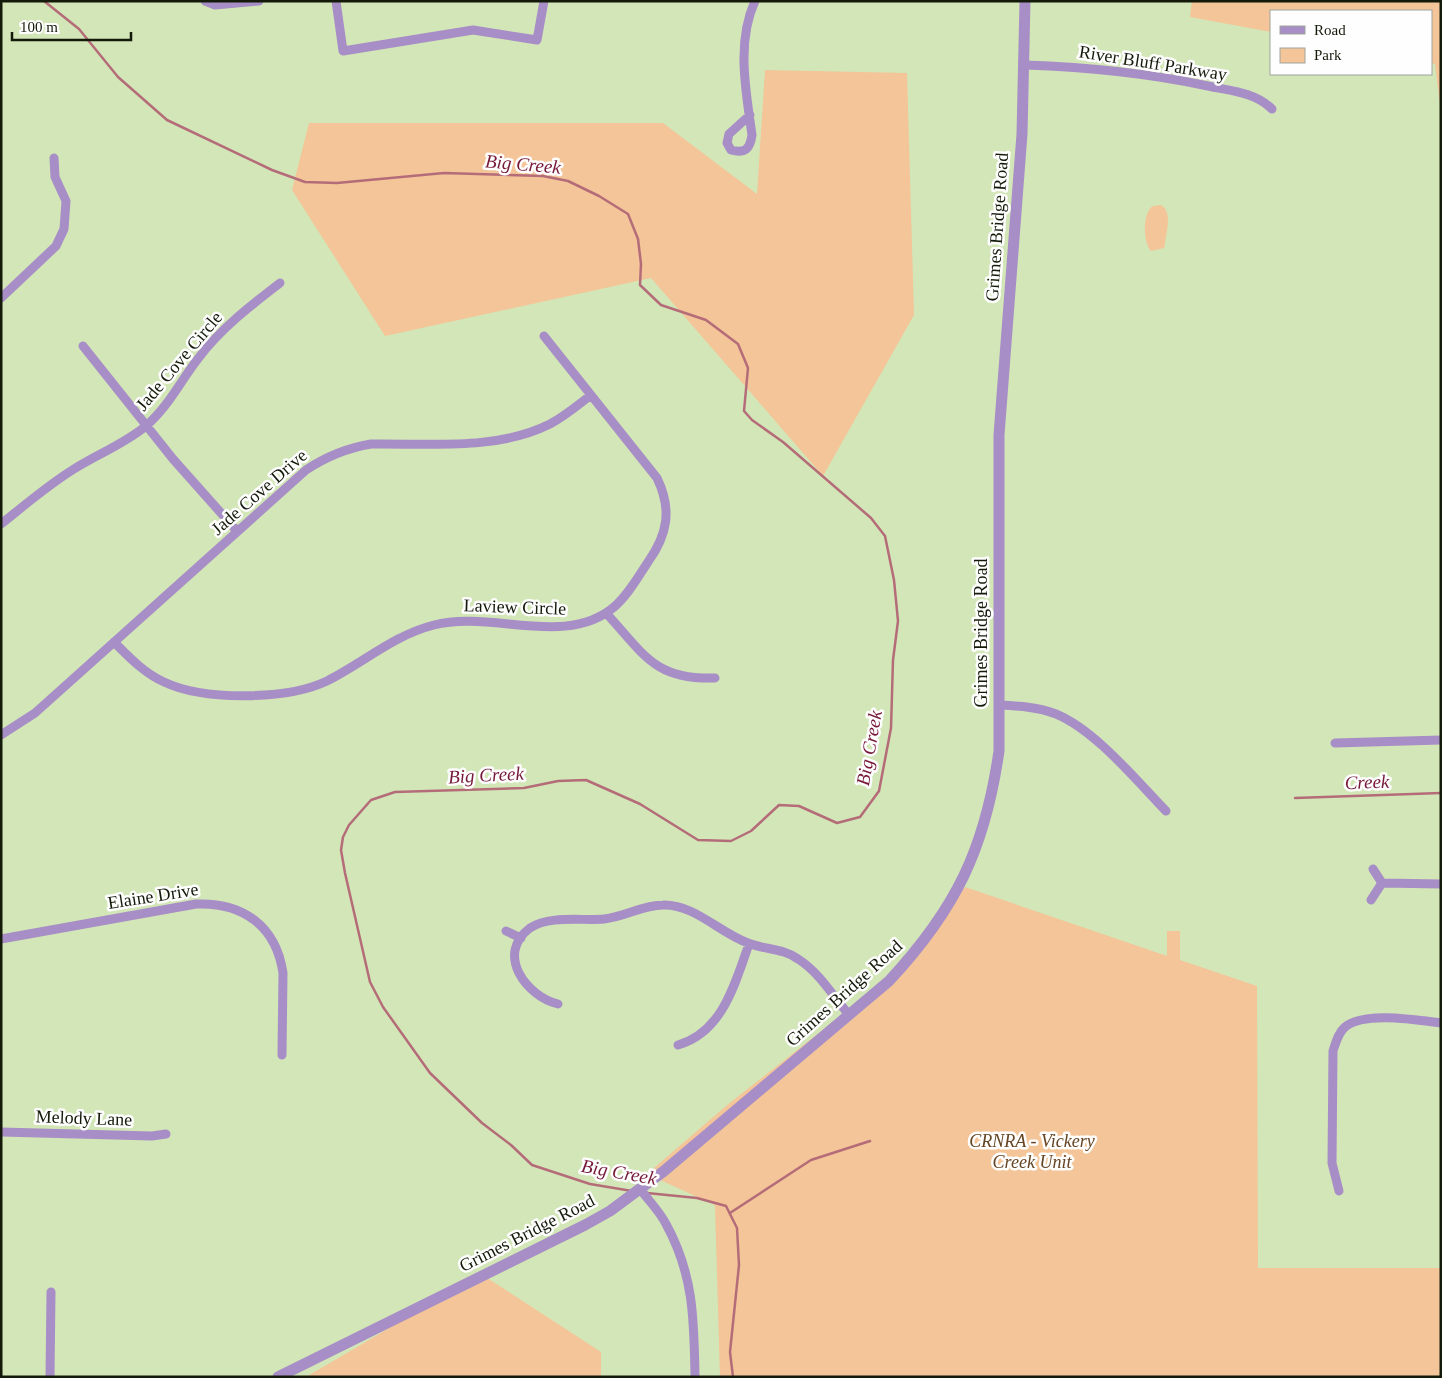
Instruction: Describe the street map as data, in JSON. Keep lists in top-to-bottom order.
{
  "streets": {
    "street": [
      "River Bluff Parkway",
      "Grimes Bridge Road",
      "Jade Cove Circle",
      "Jade Cove Drive",
      "Laview Circle",
      "Elaine Drive",
      "Melody Lane"
    ]
  },
  "crossings": [
    ["River Bluff Parkway", "Grimes Bridge Road"],
    ["Jade Cove Drive", "Laview Circle"]
  ],
  "water": ["Big Creek", "Creek"],
  "parks": ["CRNRA - Vickery Creek Unit"],
  "legend": ["Road", "Park"],
  "scale_bar": "100 m"
}
